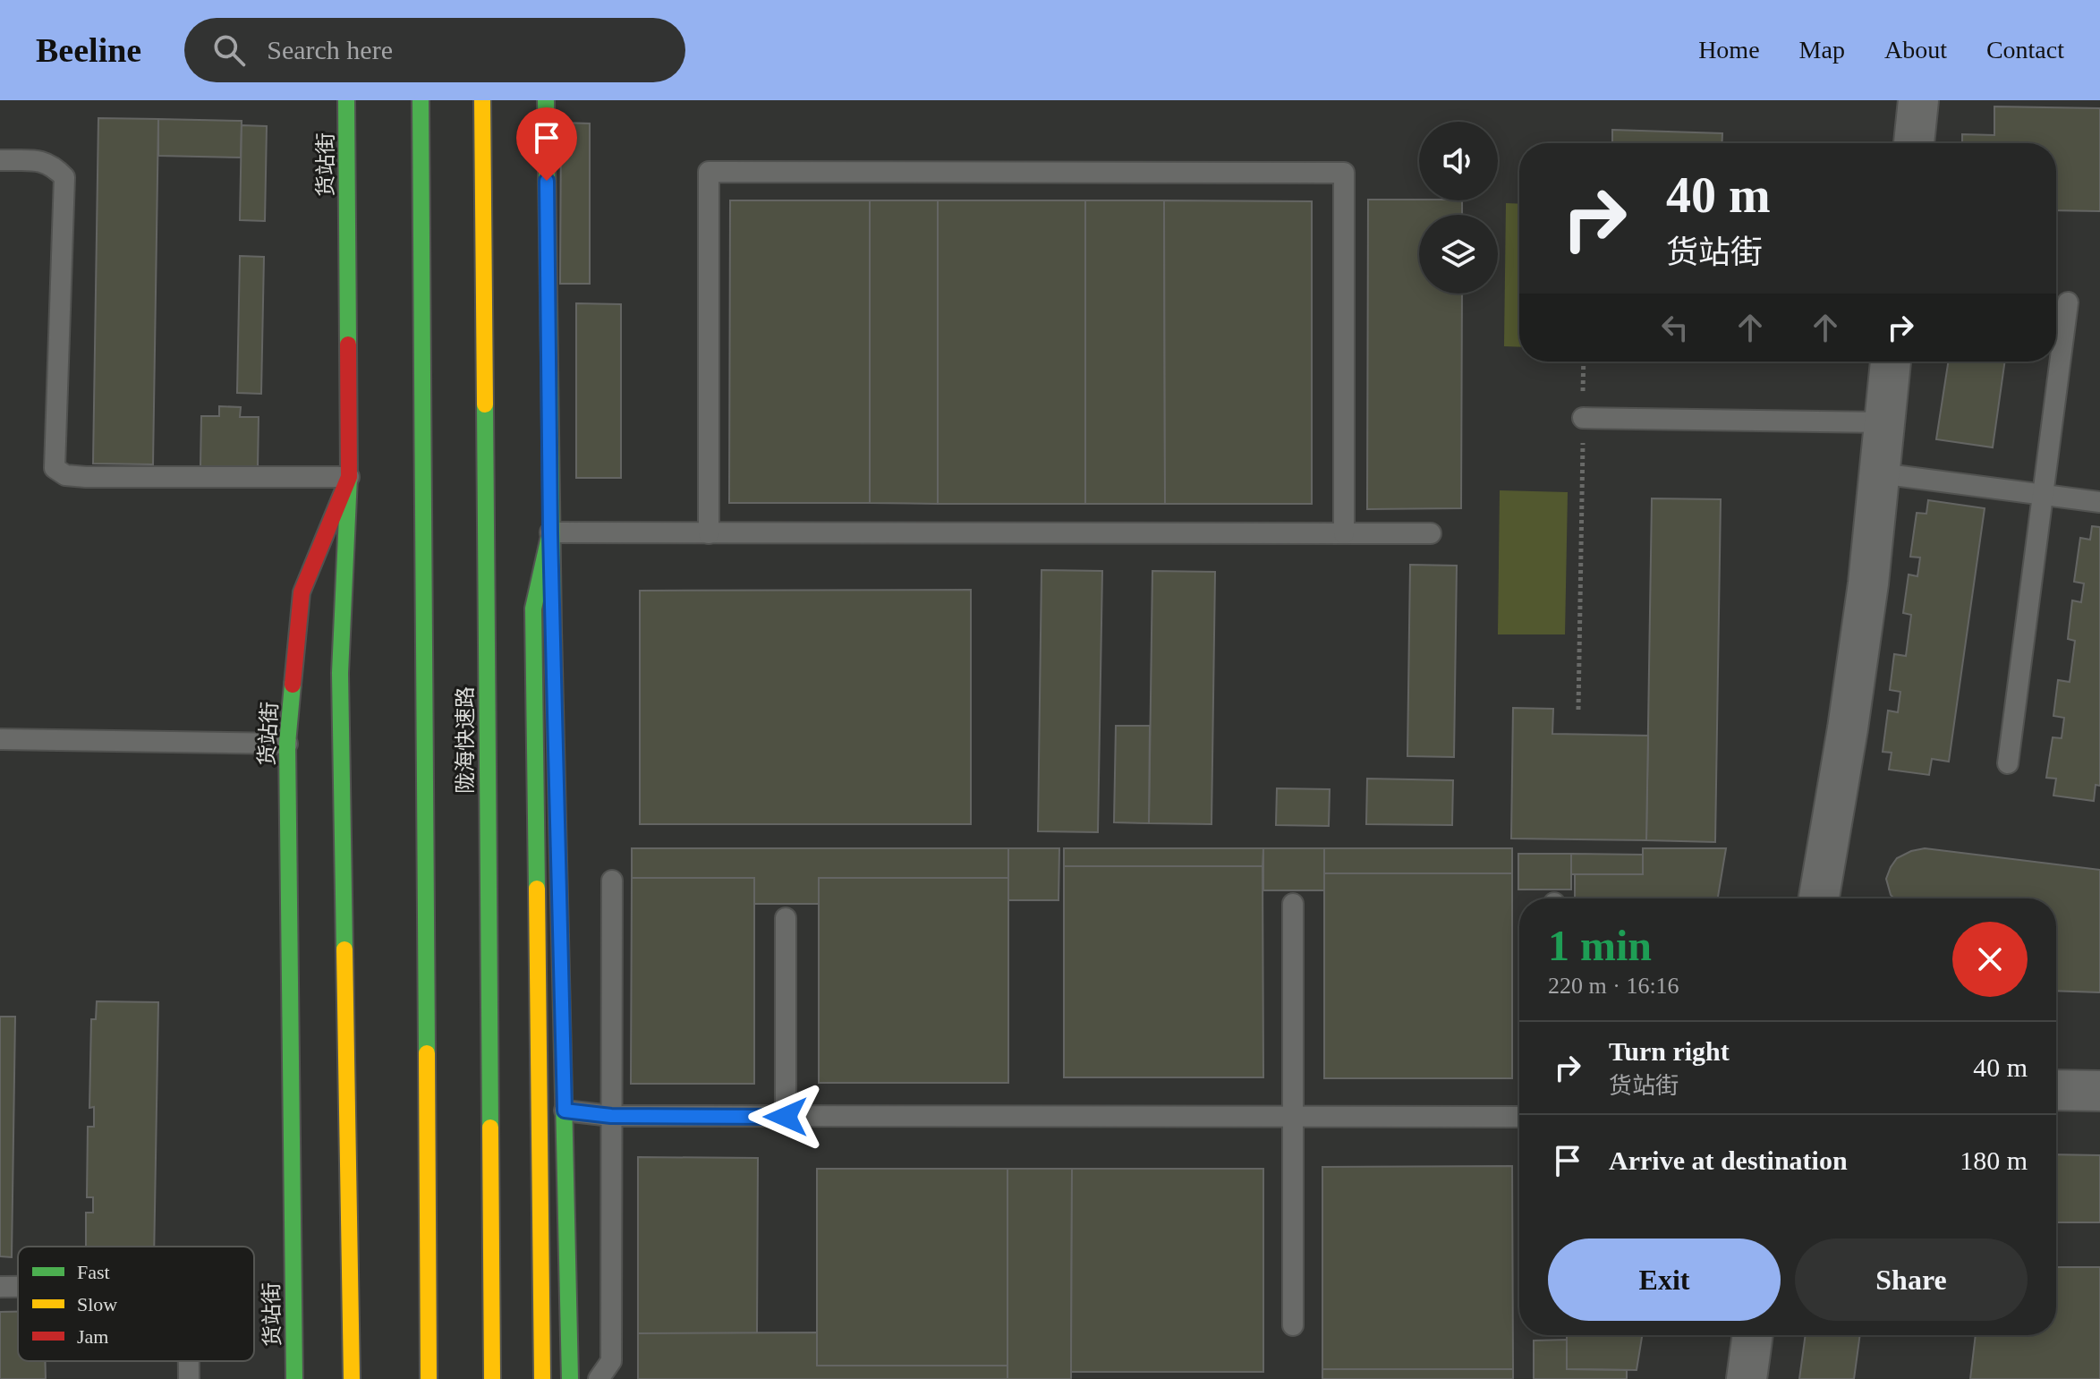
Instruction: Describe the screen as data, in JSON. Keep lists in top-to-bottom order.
{
  "streets": {
    "main road": ["货站街", "陇海快速路"]
  },
  "legend": ["Fast", "Slow", "Jam"],
  "page": {
    "header": "Beeline",
    "search": "Search here",
    "nav": [
      "Home",
      "Map",
      "About",
      "Contact"
    ],
    "turn": ["40 m", "货站街"],
    "heading": ["1 min", "220 m · 16:16"],
    "list": [
      {
        "name": "Turn right",
        "note": "货站街",
        "value": "40 m"
      },
      {
        "name": "Arrive at destination",
        "value": "180 m"
      }
    ],
    "buttons": ["Exit", "Share"]
  }
}
